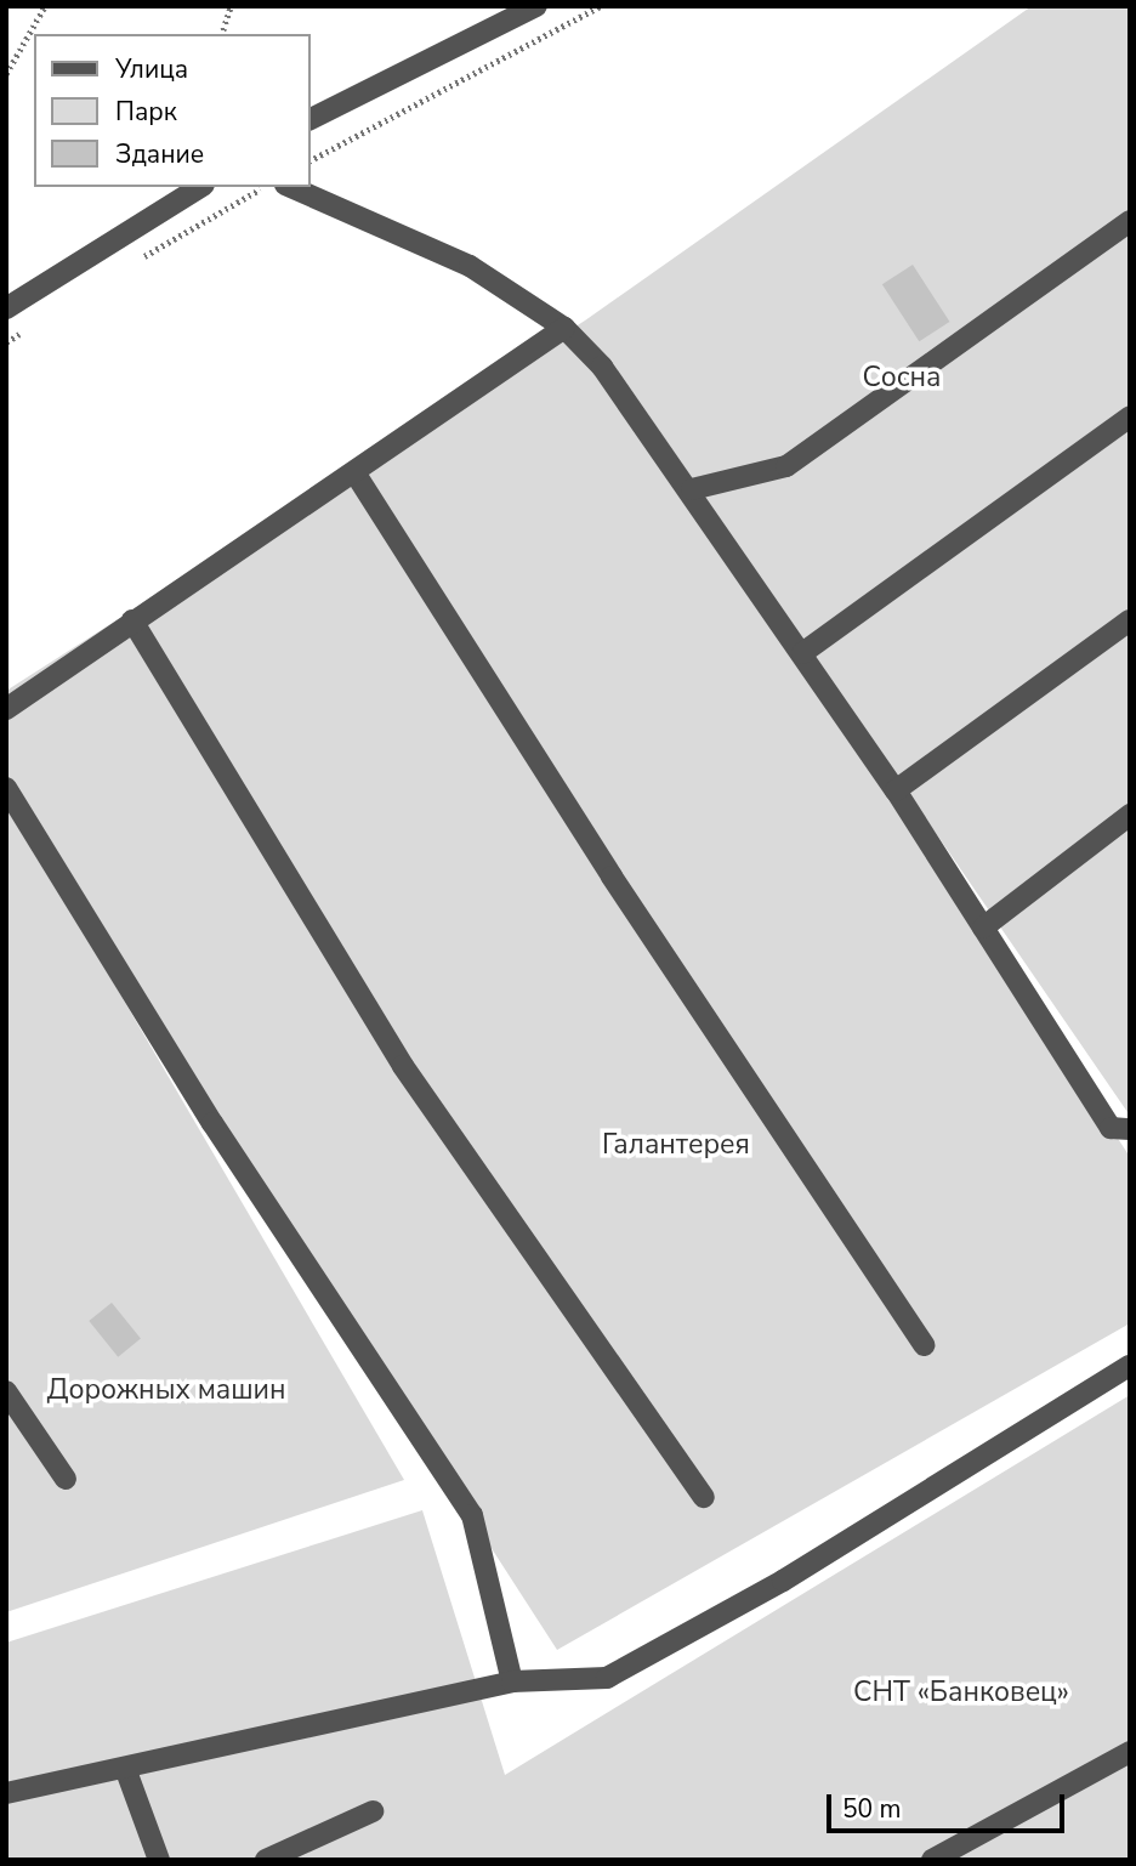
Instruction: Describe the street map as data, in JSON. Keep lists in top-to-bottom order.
{
  "parks": [
    "Сосна",
    "Галантерея",
    "Дорожных машин",
    "СНТ «Банковец»"
  ],
  "legend": ["Улица", "Парк", "Здание"],
  "scale_bar": "50 m"
}
